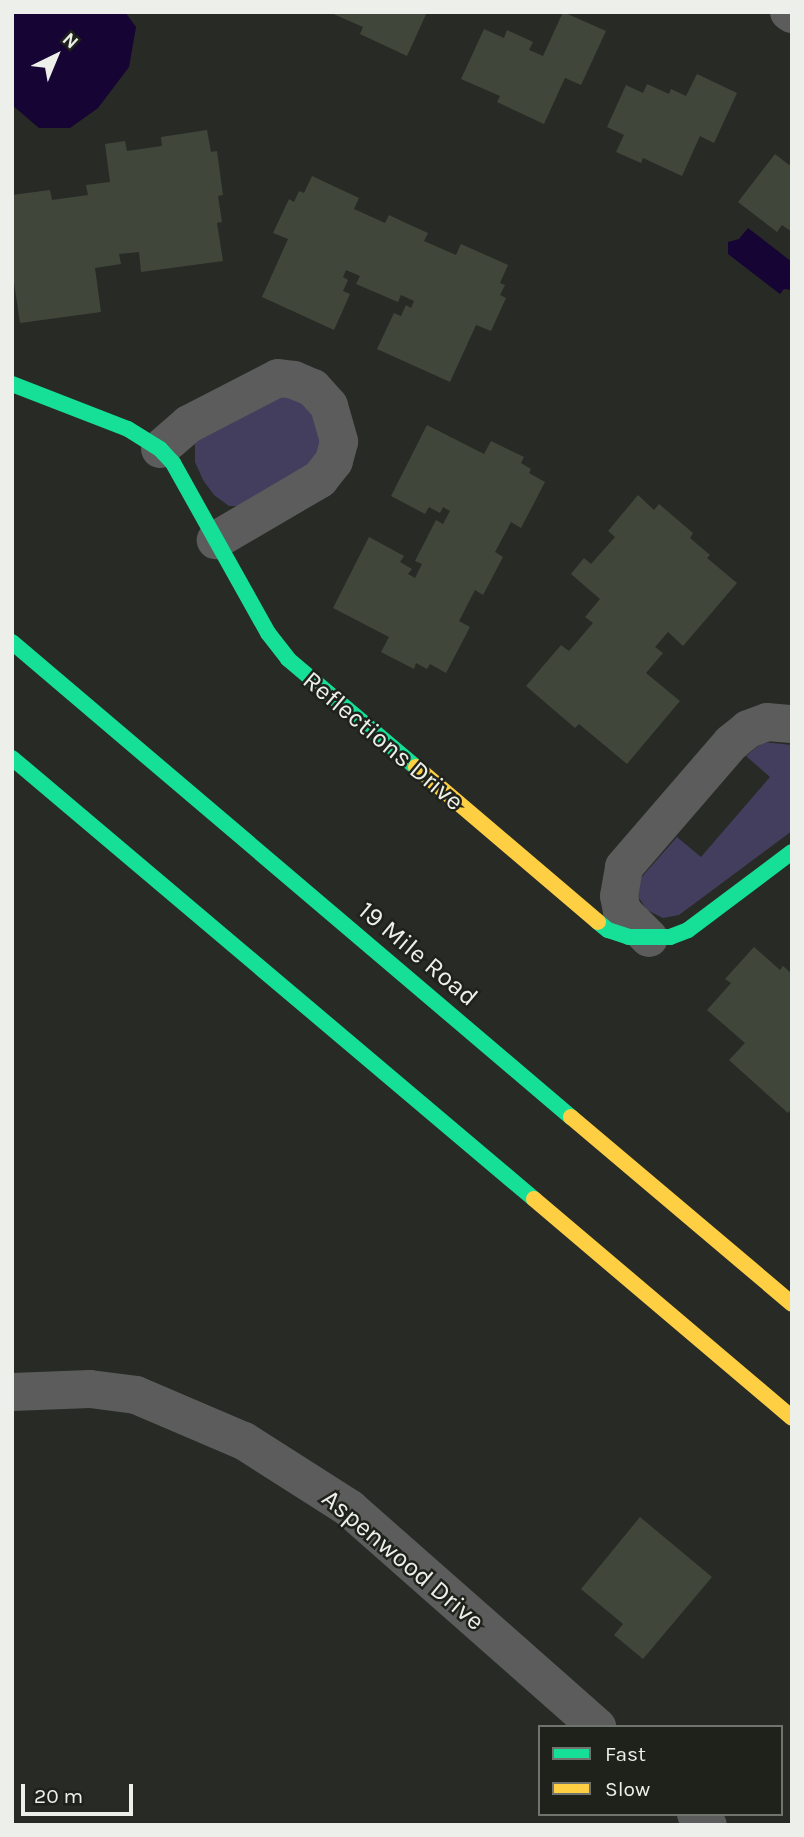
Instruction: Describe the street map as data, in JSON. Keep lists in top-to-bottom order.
{
  "streets": {
    "main road": ["Reflections Drive", "19 Mile Road"],
    "street": ["Aspenwood Drive"]
  },
  "legend": ["Fast", "Slow"],
  "scale_bar": "20 m",
  "north": "top right"
}
